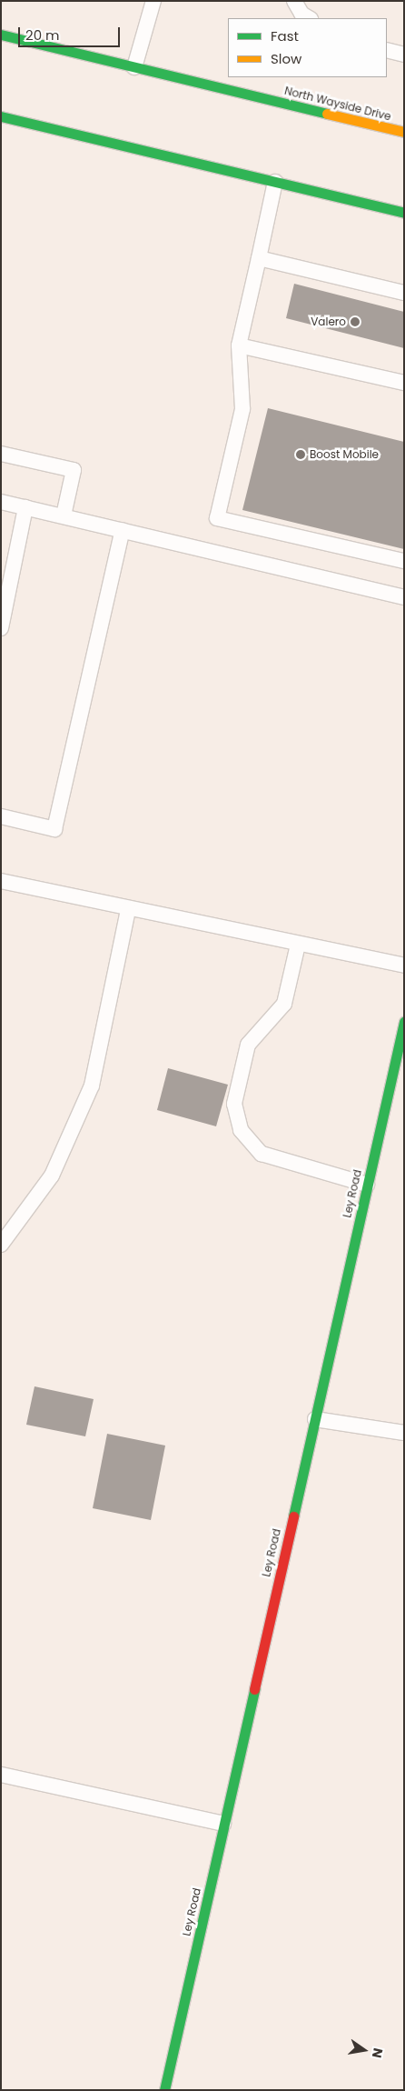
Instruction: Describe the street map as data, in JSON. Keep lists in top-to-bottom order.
{
  "streets": {
    "main road": ["North Wayside Drive", "Ley Road"]
  },
  "places": ["Valero", "Boost Mobile"],
  "legend": ["Fast", "Slow"],
  "scale_bar": "20 m",
  "north": "right"
}
